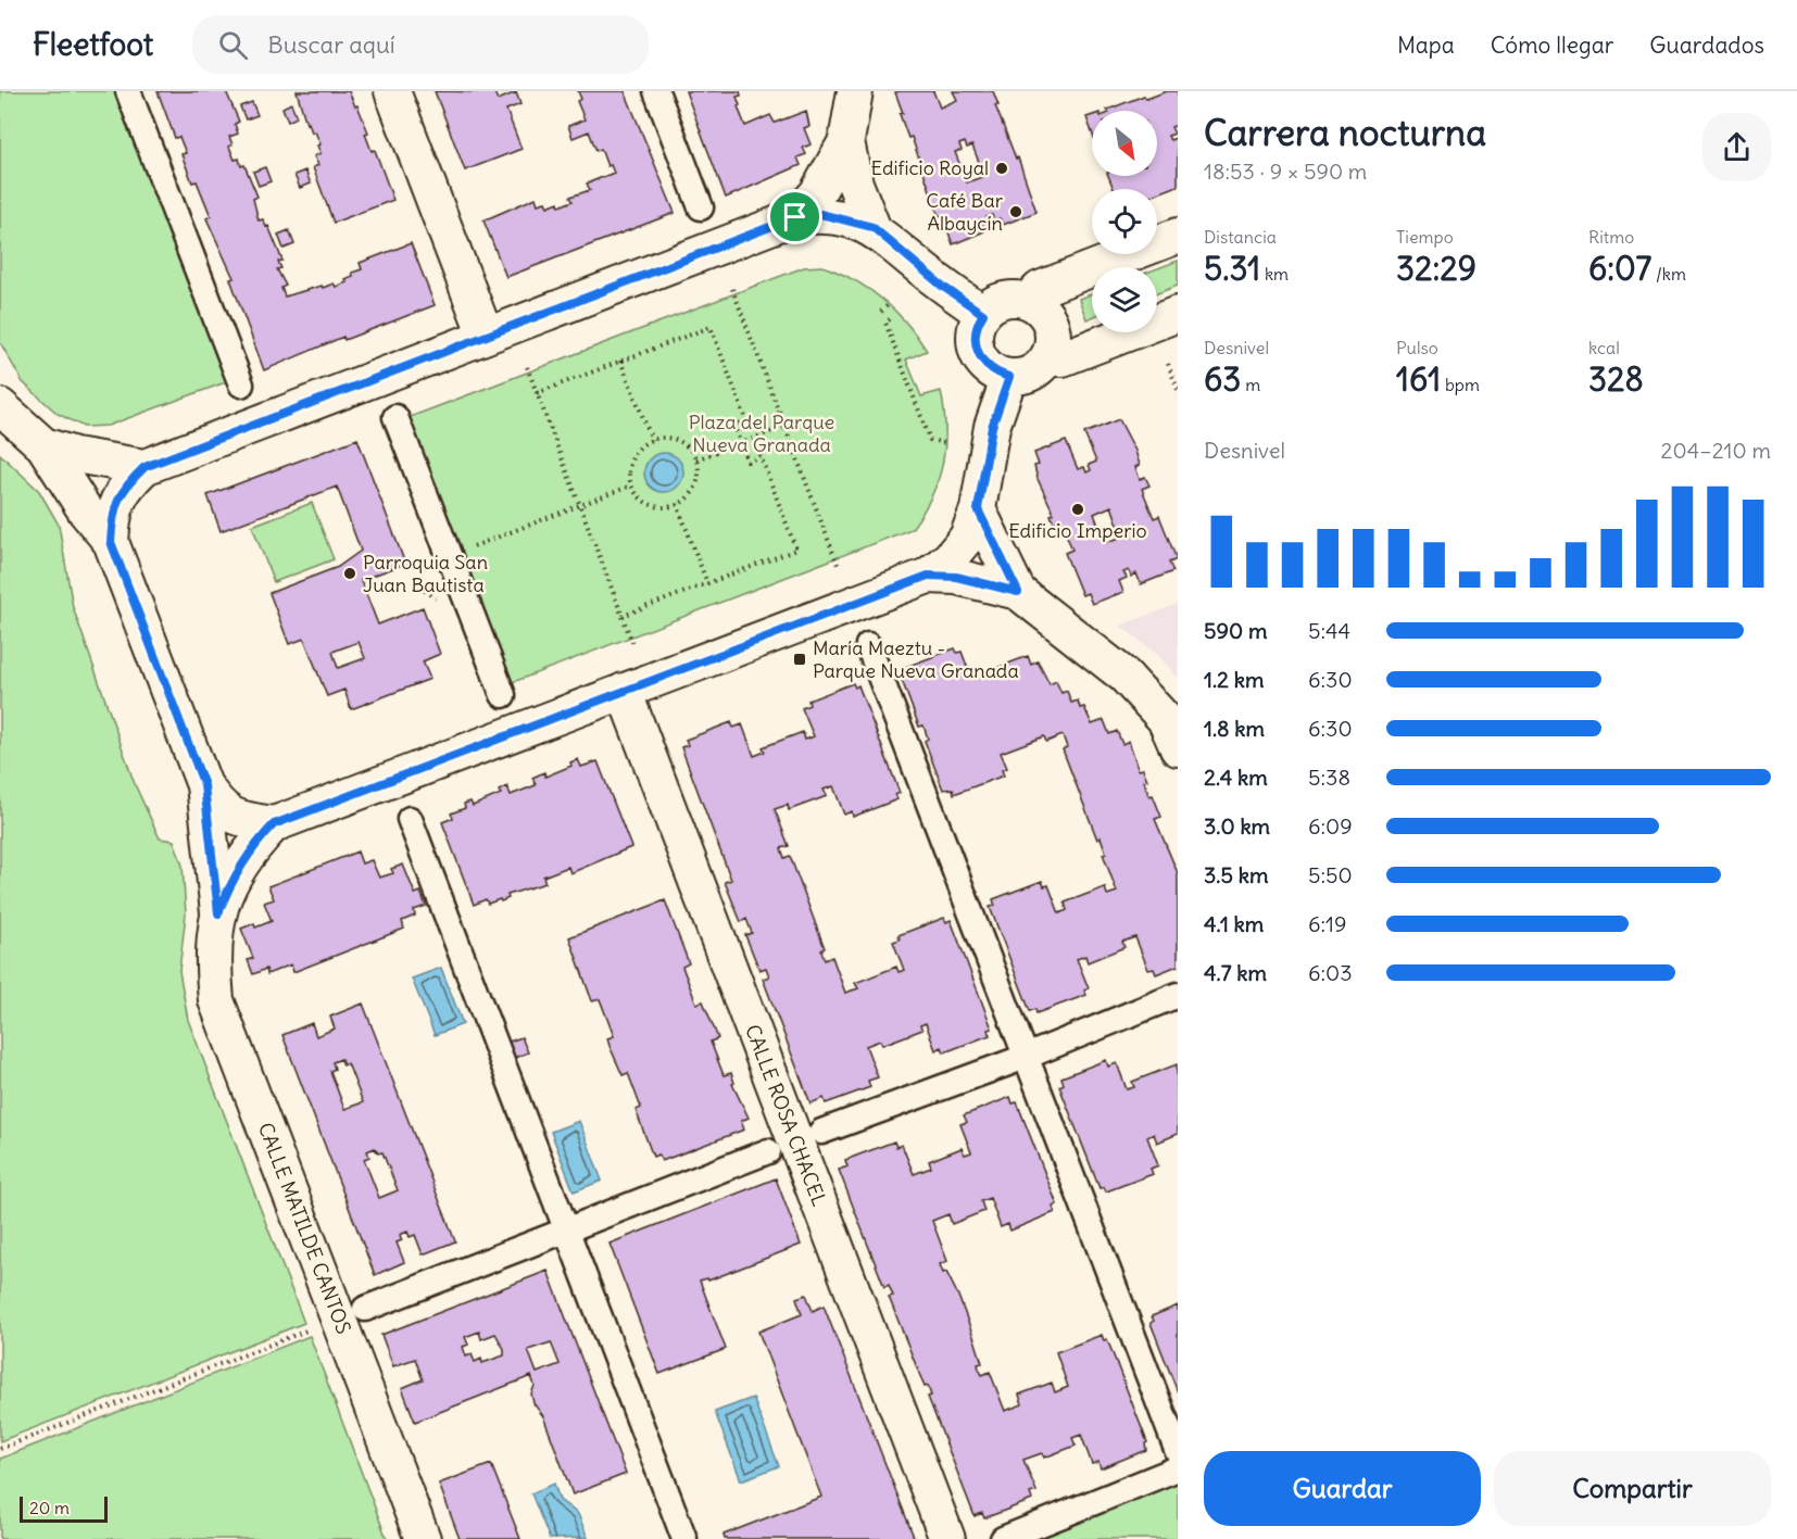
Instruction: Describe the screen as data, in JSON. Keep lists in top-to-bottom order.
{
  "streets": {
    "street": ["CALLE ROSA CHACEL", "CALLE MATILDE CANTOS"]
  },
  "parks": ["Plaza del Parque Nueva Granada"],
  "places": {
    "other": [
      "Edificio Royal",
      "Café Bar Albaycín",
      "Edificio Imperio",
      "Parroquia San Juan Bautista"
    ],
    "transit": ["María Maeztu - Parque Nueva Granada"]
  },
  "scale_bar": "20 m",
  "north": "bottom right",
  "page": {
    "header": "Fleetfoot",
    "search": "Buscar aquí",
    "nav": ["Mapa", "Cómo llegar", "Guardados"],
    "heading": ["Carrera nocturna", "18:53 · 9 × 590 m"],
    "stats": [
      ["Distancia", "5.31 km"],
      ["Tiempo", "32:29"],
      ["Ritmo", "6:07 /km"],
      ["Desnivel", "63 m"],
      ["Pulso", "161 bpm"],
      ["kcal", "328"]
    ],
    "chart": ["Desnivel", "204–210 m"],
    "list": [
      {
        "name": "590 m",
        "note": "5:44"
      },
      {
        "name": "1.2 km",
        "note": "6:30"
      },
      {
        "name": "1.8 km",
        "note": "6:30"
      },
      {
        "name": "2.4 km",
        "note": "5:38"
      },
      {
        "name": "3.0 km",
        "note": "6:09"
      },
      {
        "name": "3.5 km",
        "note": "5:50"
      },
      {
        "name": "4.1 km",
        "note": "6:19"
      },
      {
        "name": "4.7 km",
        "note": "6:03"
      }
    ],
    "buttons": ["Guardar", "Compartir"],
    "scale": "20 m"
  }
}
